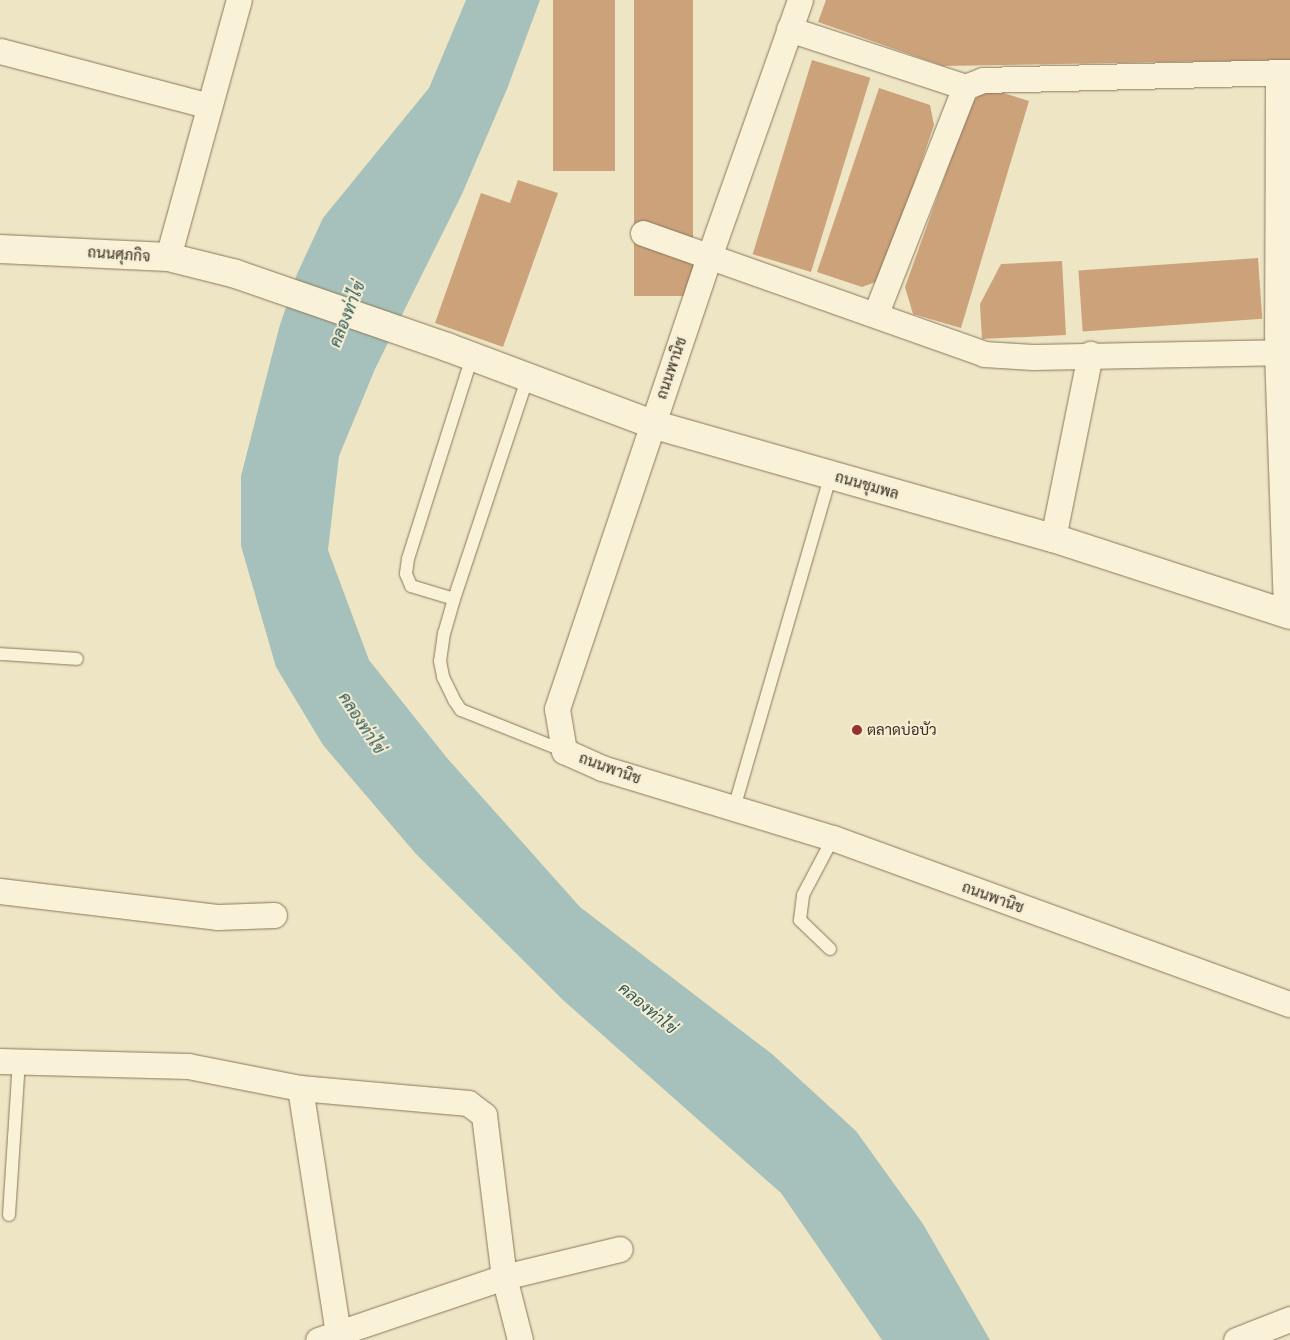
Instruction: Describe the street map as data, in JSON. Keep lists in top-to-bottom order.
{
  "streets": {
    "main road": ["ถนนศุภกิจ", "ถนนชุมพล"],
    "street": ["ถนนพานิช"]
  },
  "crossings": [
    ["ถนนศุภกิจ", "ถนนชุมพล"],
    ["ถนนพานิช", "ถนนชุมพล"]
  ],
  "water": ["คลองท่าไข่"],
  "places": ["ตลาดบ่อบัว"]
}
